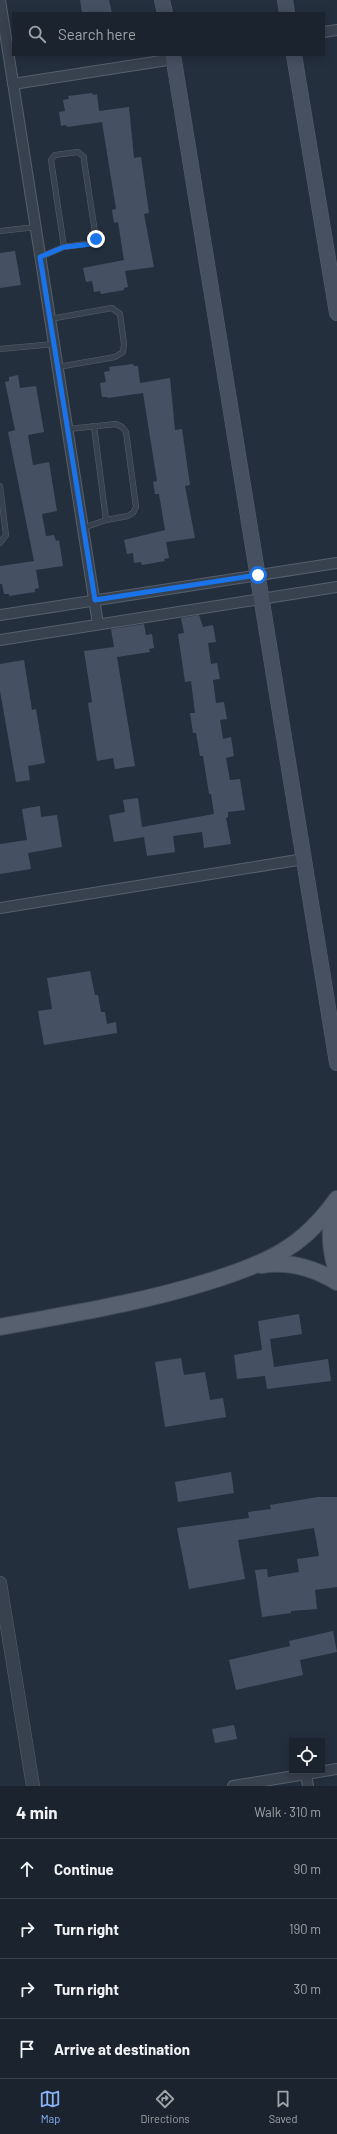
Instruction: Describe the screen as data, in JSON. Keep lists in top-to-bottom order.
{
  "page": {
    "search": "Search here",
    "heading": ["4 min", "Walk · 310 m"],
    "list": [
      ["Continue", "90 m"],
      ["Turn right", "190 m"],
      ["Turn right", "30 m"],
      "Arrive at destination"
    ],
    "nav": ["Map", "Directions", "Saved"]
  }
}
